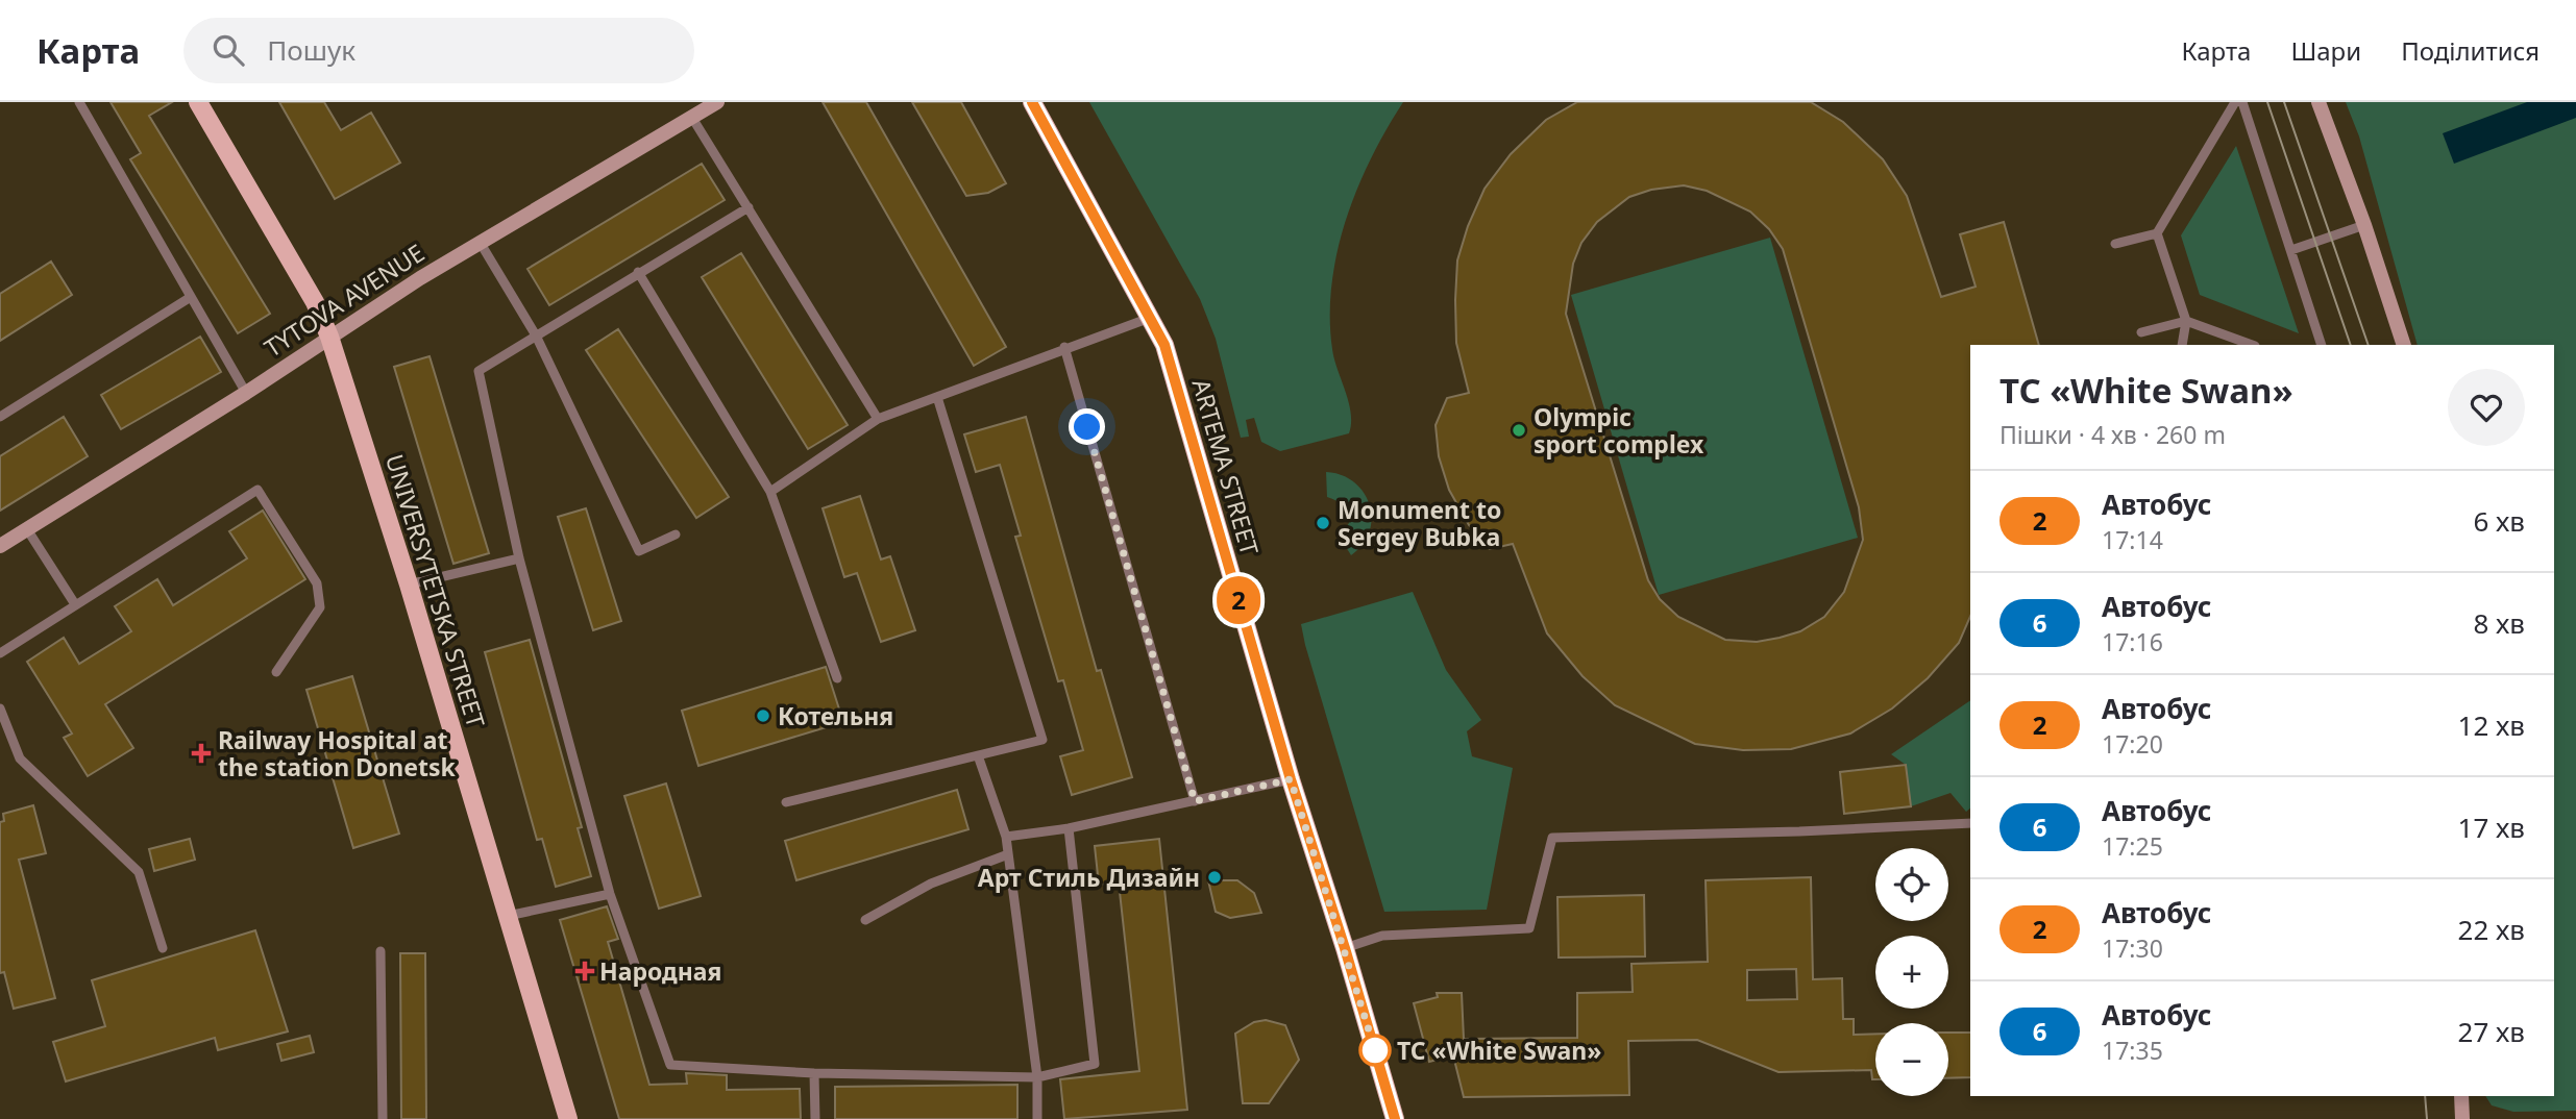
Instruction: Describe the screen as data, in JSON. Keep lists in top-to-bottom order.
{
  "streets": {
    "main road": ["ARTEMA STREET", "UNIVERSYTETSKA STREET"],
    "street": ["TYTOVA AVENUE"]
  },
  "crossings": [
    ["TYTOVA AVENUE", "UNIVERSYTETSKA STREET"]
  ],
  "places": {
    "other": [
      "Olympic sport complex",
      "Monument to Sergey Bubka",
      "Котельня",
      "Арт Стиль Дизайн",
      "TC «White Swan»"
    ],
    "health": ["Railway Hospital at the station Donetsk", "Народная"]
  },
  "lines": ["bus line 2"],
  "page": {
    "header": "Карта",
    "search": "Пошук",
    "nav": ["Карта", "Шари", "Поділитися"],
    "on_map": "2",
    "heading": ["TC «White Swan»", "Пішки · 4 хв · 260 m"],
    "list": [
      {
        "mark": "2",
        "name": "Автобус",
        "note": "17:14",
        "value": "6 хв"
      },
      {
        "mark": "6",
        "name": "Автобус",
        "note": "17:16",
        "value": "8 хв"
      },
      {
        "mark": "2",
        "name": "Автобус",
        "note": "17:20",
        "value": "12 хв"
      },
      {
        "mark": "6",
        "name": "Автобус",
        "note": "17:25",
        "value": "17 хв"
      },
      {
        "mark": "2",
        "name": "Автобус",
        "note": "17:30",
        "value": "22 хв"
      },
      {
        "mark": "6",
        "name": "Автобус",
        "note": "17:35",
        "value": "27 хв"
      }
    ],
    "map_buttons": ["+", "−"]
  }
}
